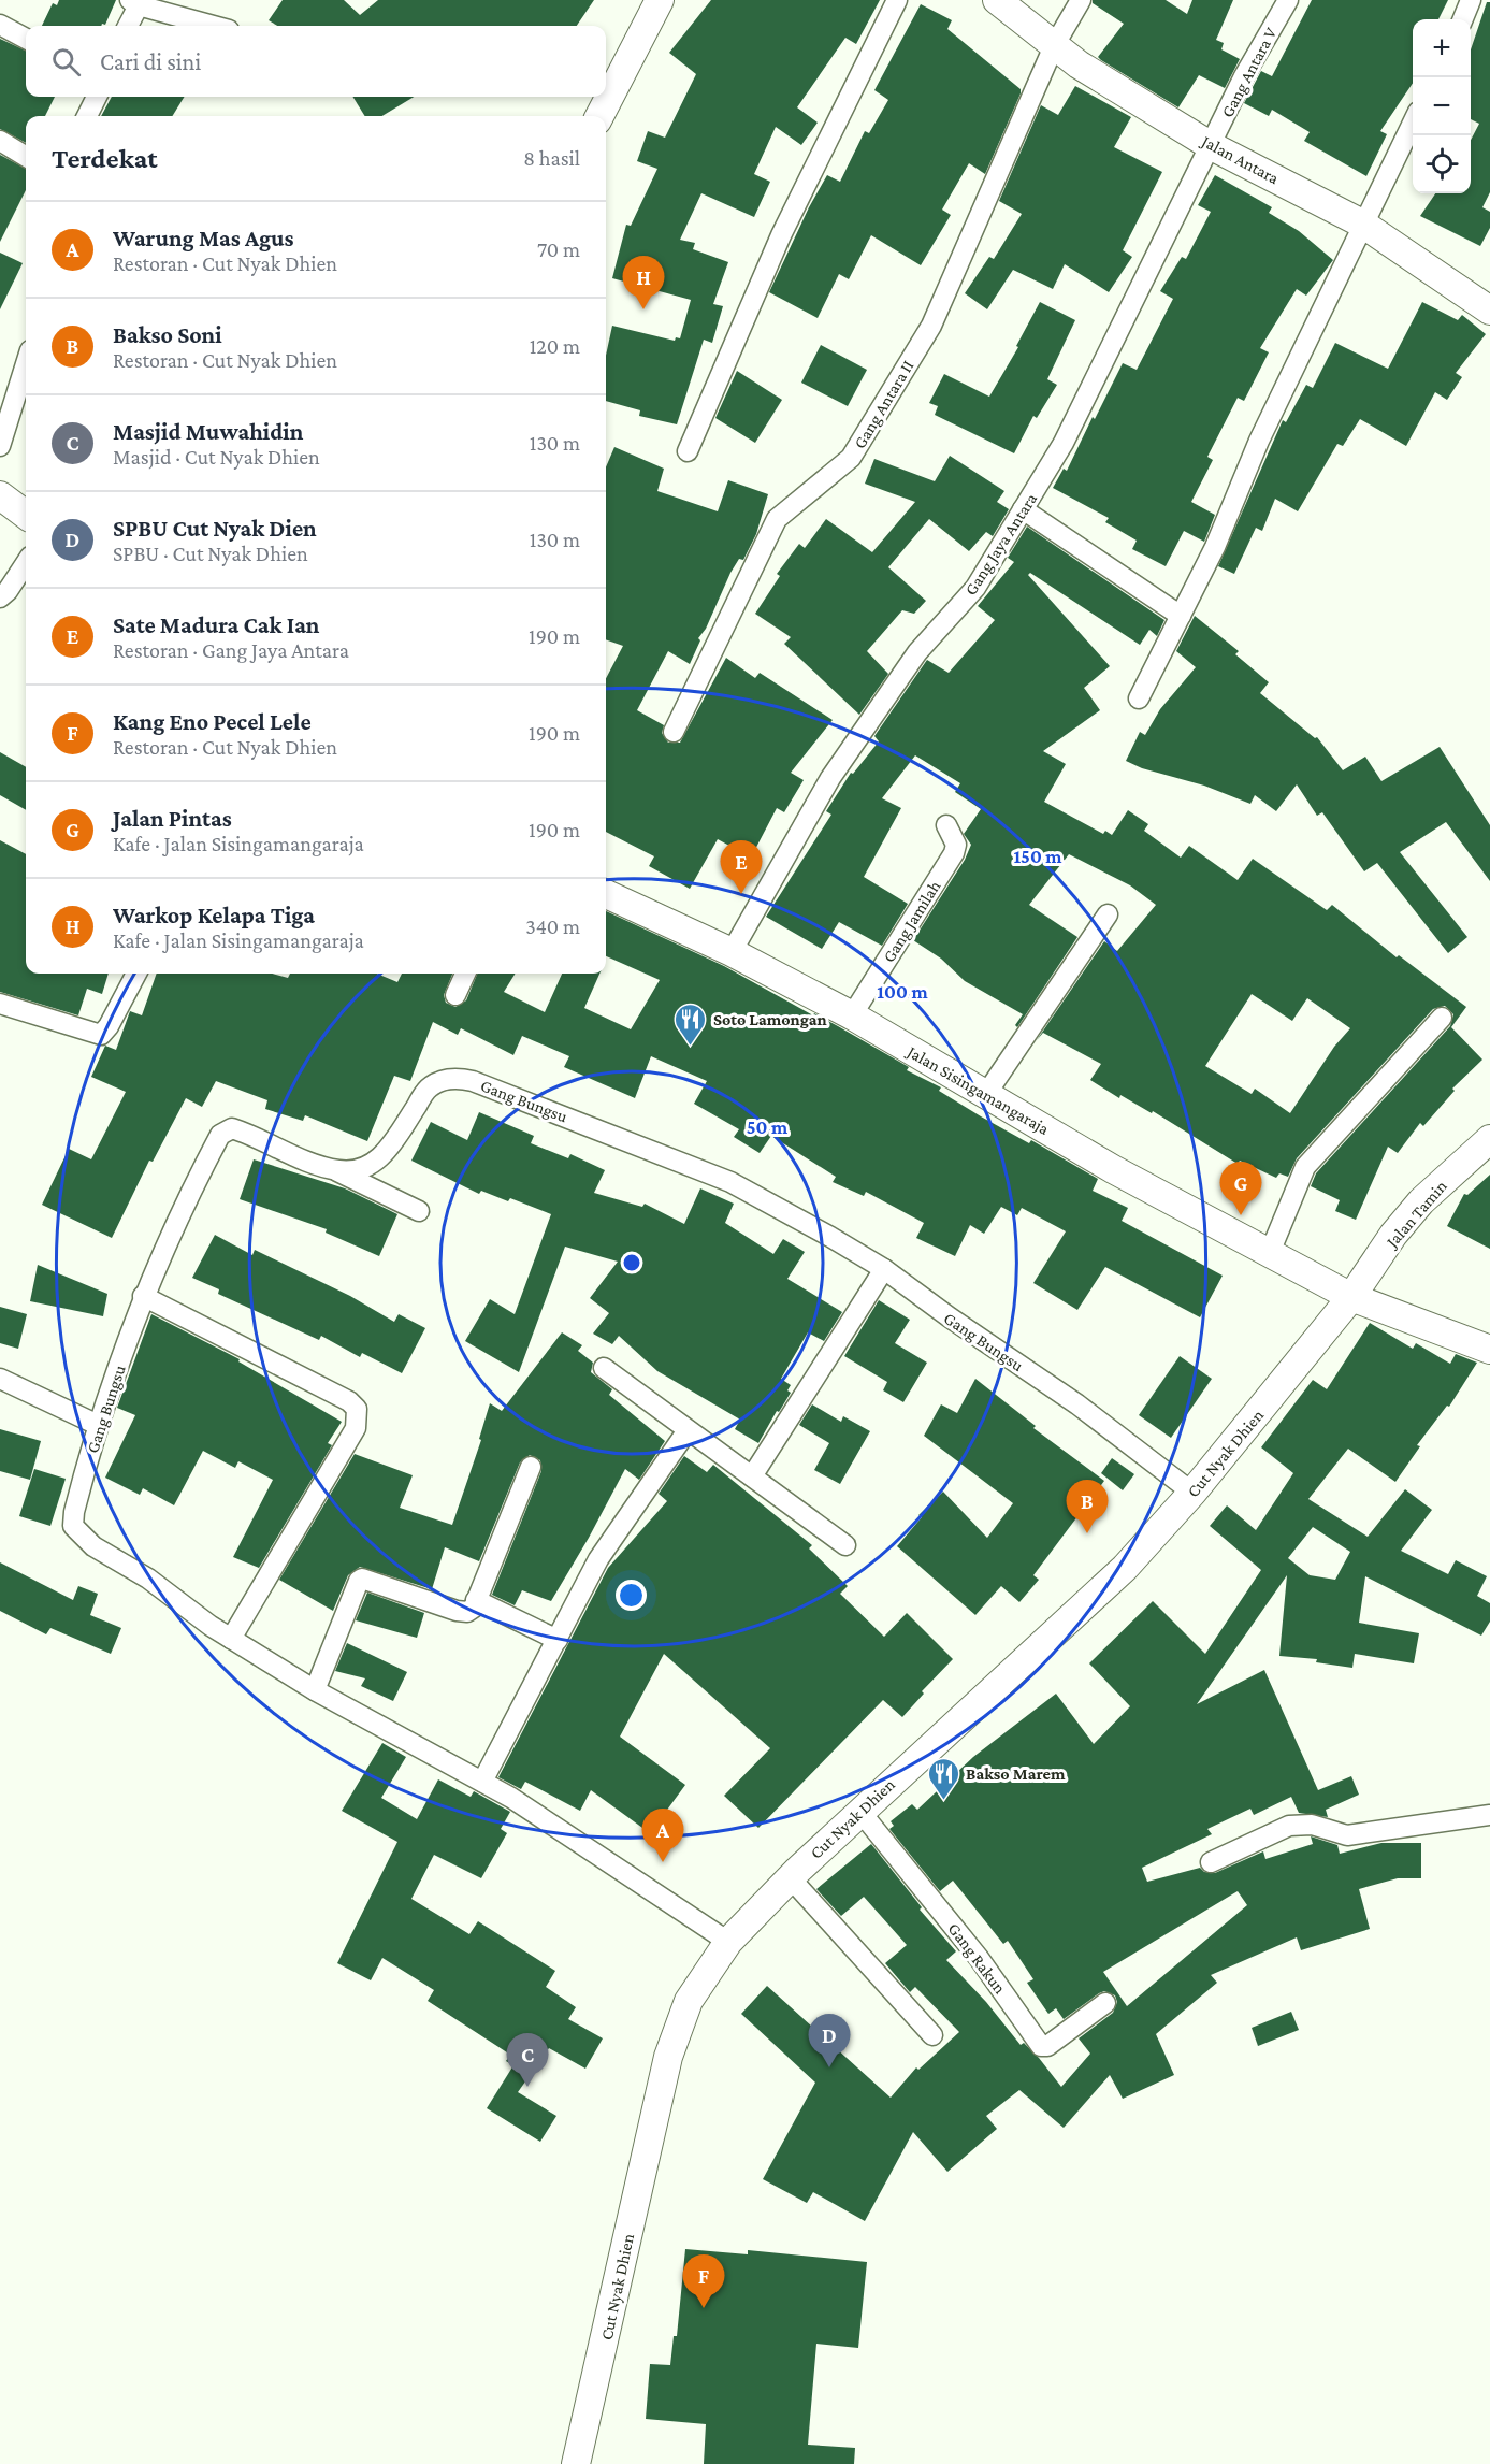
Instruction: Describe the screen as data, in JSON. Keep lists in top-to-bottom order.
{
  "streets": {
    "main road": [
      "Jalan Antara",
      "Jalan Sisingamangaraja",
      "Jalan Tamin",
      "Cut Nyak Dhien"
    ],
    "street": [
      "Gang Antara V",
      "Gang Antara II",
      "Gang Jaya Antara",
      "Gang Jamilah",
      "Gang Bungsu",
      "Gang Rakun"
    ]
  },
  "crossings": [
    ["Gang Antara V", "Jalan Antara"],
    ["Gang Antara V", "Gang Jaya Antara"],
    ["Jalan Antara", "Gang Antara II"],
    ["Jalan Antara", "Gang Jaya Antara"],
    ["Gang Jaya Antara", "Jalan Sisingamangaraja"],
    ["Gang Jamilah", "Jalan Sisingamangaraja"],
    ["Jalan Sisingamangaraja", "Jalan Tamin"],
    ["Jalan Sisingamangaraja", "Cut Nyak Dhien"],
    ["Gang Bungsu", "Cut Nyak Dhien"],
    ["Jalan Tamin", "Cut Nyak Dhien"],
    ["Cut Nyak Dhien", "Gang Rakun"]
  ],
  "places": {
    "restaurant": ["Soto Lamongan", "Bakso Marem"]
  },
  "page": {
    "map_buttons": ["+", "−"],
    "search": "Cari di sini",
    "heading": ["Terdekat", "8 hasil"],
    "list": [
      {
        "mark": "A",
        "name": "Warung Mas Agus",
        "note": "Restoran · Cut Nyak Dhien",
        "value": "70 m"
      },
      {
        "mark": "B",
        "name": "Bakso Soni",
        "note": "Restoran · Cut Nyak Dhien",
        "value": "120 m"
      },
      {
        "mark": "C",
        "name": "Masjid Muwahidin",
        "note": "Masjid · Cut Nyak Dhien",
        "value": "130 m"
      },
      {
        "mark": "D",
        "name": "SPBU Cut Nyak Dien",
        "note": "SPBU · Cut Nyak Dhien",
        "value": "130 m"
      },
      {
        "mark": "E",
        "name": "Sate Madura Cak Ian",
        "note": "Restoran · Gang Jaya Antara",
        "value": "190 m"
      },
      {
        "mark": "F",
        "name": "Kang Eno Pecel Lele",
        "note": "Restoran · Cut Nyak Dhien",
        "value": "190 m"
      },
      {
        "mark": "G",
        "name": "Jalan Pintas",
        "note": "Kafe · Jalan Sisingamangaraja",
        "value": "190 m"
      },
      {
        "mark": "H",
        "name": "Warkop Kelapa Tiga",
        "note": "Kafe · Jalan Sisingamangaraja",
        "value": "340 m"
      }
    ],
    "pins": [
      "H",
      "E",
      "G",
      "B",
      "A",
      "D",
      "C",
      "F"
    ]
  },
  "rings": ["150 m", "100 m", "50 m"]
}
